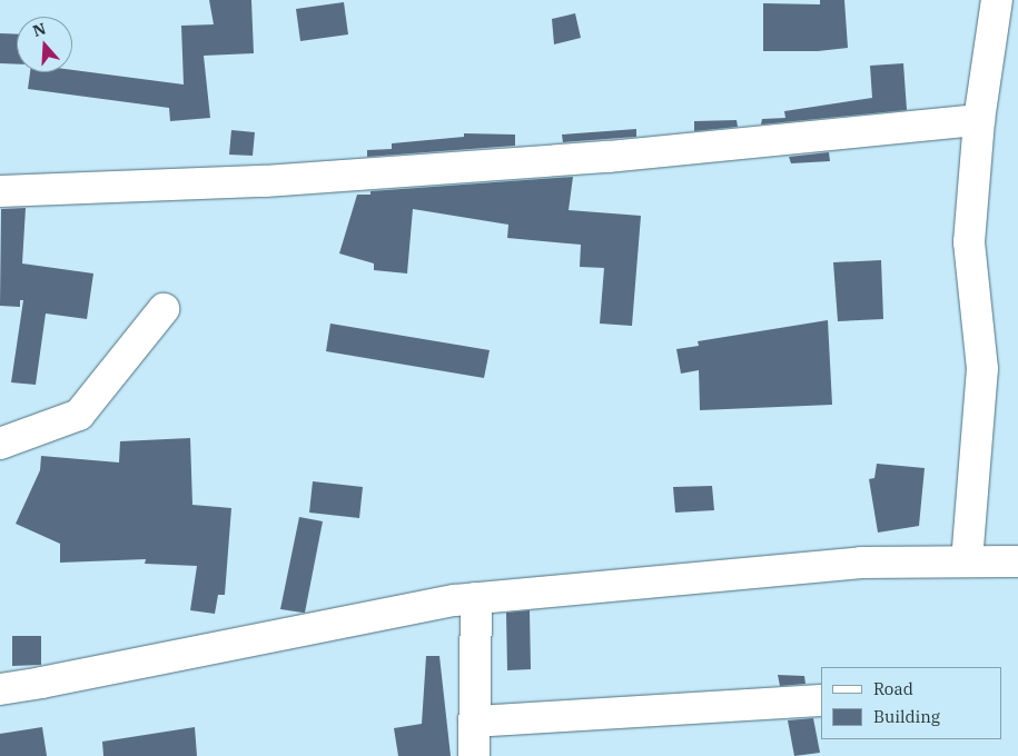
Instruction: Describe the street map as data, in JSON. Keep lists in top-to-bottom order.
{
  "legend": ["Road", "Building"],
  "north": "top"
}
